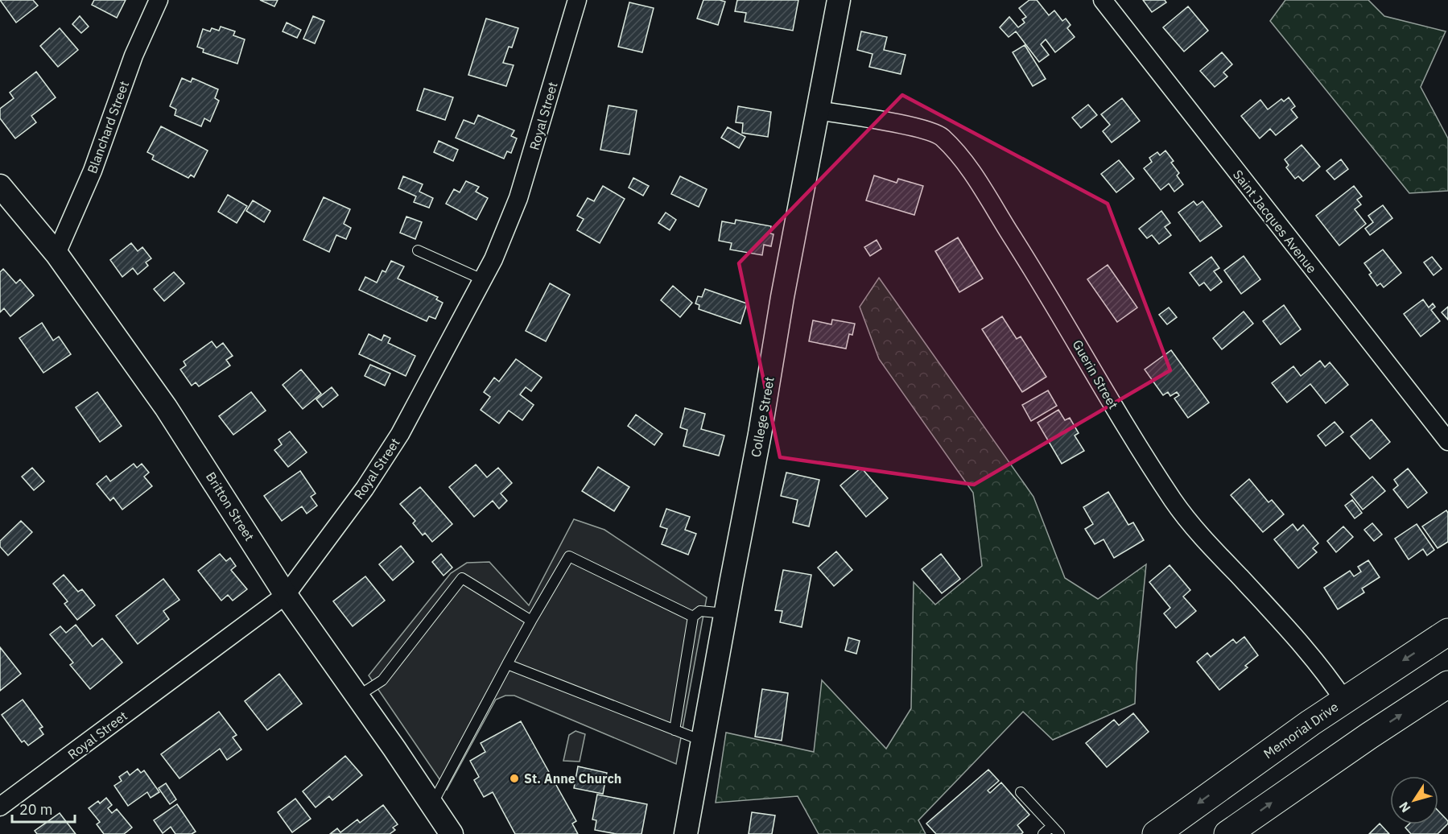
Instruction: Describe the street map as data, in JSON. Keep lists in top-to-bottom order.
{
  "streets": {
    "main road": ["Memorial Drive"],
    "street": [
      "Royal Street",
      "Blanchard Street",
      "Saint Jacques Avenue",
      "Guerin Street",
      "College Street",
      "Britton Street"
    ]
  },
  "crossings": [
    ["Royal Street", "Britton Street"],
    ["Blanchard Street", "Britton Street"],
    ["Guerin Street", "College Street"],
    ["Guerin Street", "Memorial Drive"]
  ],
  "places": ["St. Anne Church"],
  "scale_bar": "20 m",
  "north": "bottom left"
}
